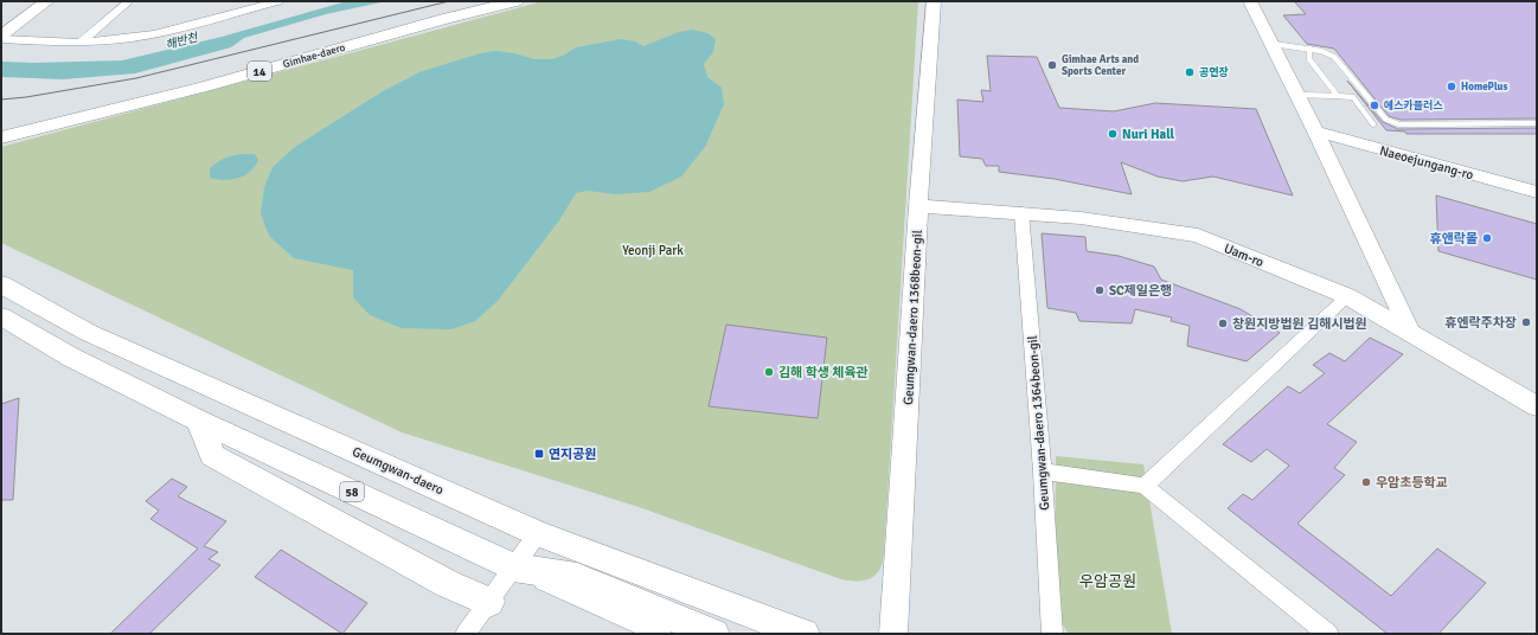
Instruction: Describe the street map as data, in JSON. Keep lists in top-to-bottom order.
{
  "streets": {
    "main road": [
      "Gimhae-daero",
      "14",
      "Geumgwan-daero",
      "58"
    ],
    "street": [
      "Naeoejungang-ro",
      "Uam-ro",
      "Geumgwan-daero 1368beon-gil",
      "Geumgwan-daero 1364beon-gil"
    ]
  },
  "crossings": [
    ["Uam-ro", "Geumgwan-daero 1368beon-gil"],
    ["Uam-ro", "Geumgwan-daero 1364beon-gil"]
  ],
  "water": ["해반천"],
  "parks": ["Yeonji Park", "우암공원"],
  "places": {
    "other": [
      "Gimhae Arts and Sports Center",
      "공연장",
      "HomePlus",
      "에스카플러스",
      "Nuri Hall",
      "휴앤락몰",
      "SC제일은행",
      "휴엔락주차장",
      "창원지방법원 김해시법원",
      "김해 학생 체육관",
      "우암초등학교"
    ],
    "transit": ["연지공원"]
  }
}
